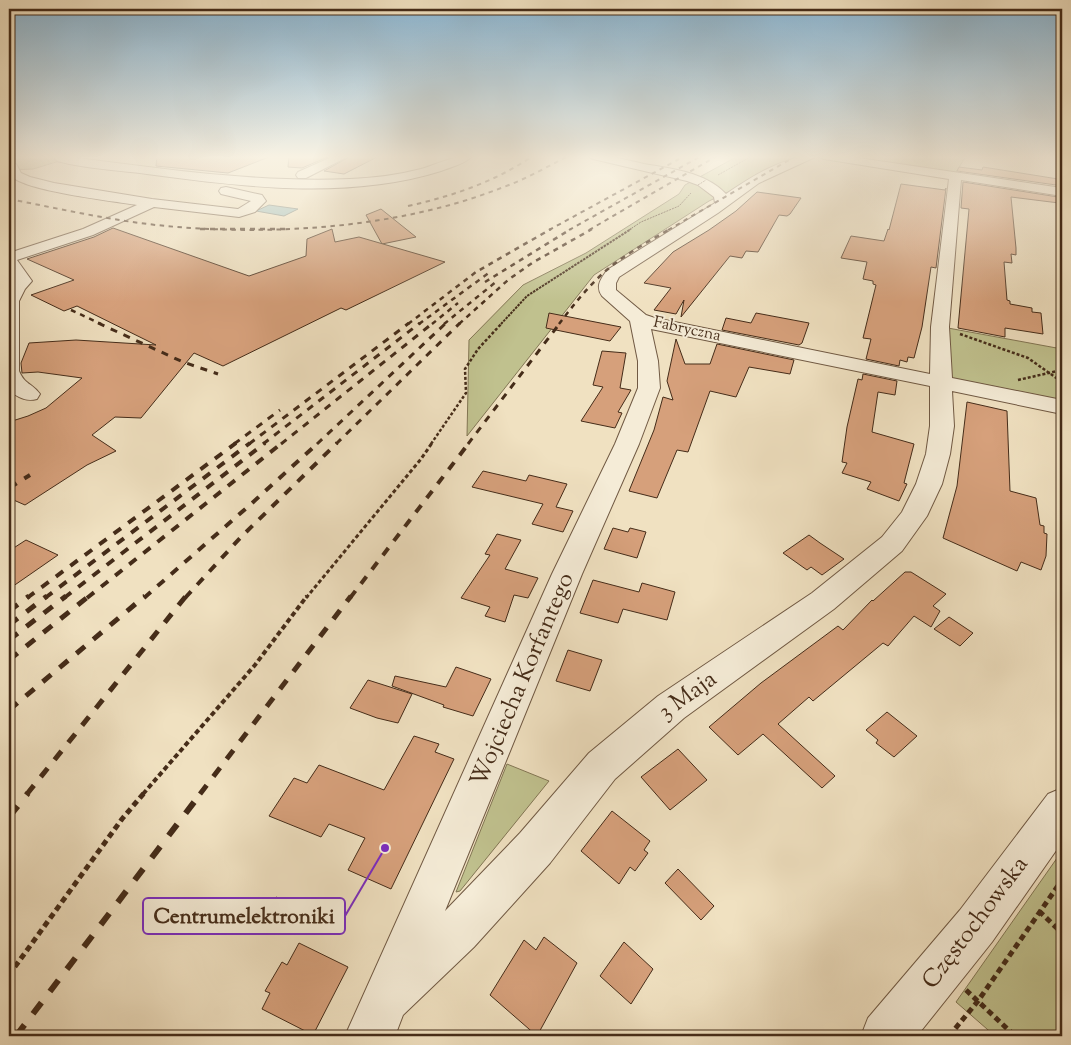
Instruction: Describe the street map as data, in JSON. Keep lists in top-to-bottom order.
{
  "streets": {
    "street": [
      "Fabryczna",
      "Wojciecha Korfantego",
      "3 Maja",
      "Częstochowska"
    ]
  },
  "crossings": [
    ["Fabryczna", "Wojciecha Korfantego"],
    ["Fabryczna", "3 Maja"],
    ["Wojciecha Korfantego", "3 Maja"]
  ],
  "places": ["Centrumelektroniki"]
}
